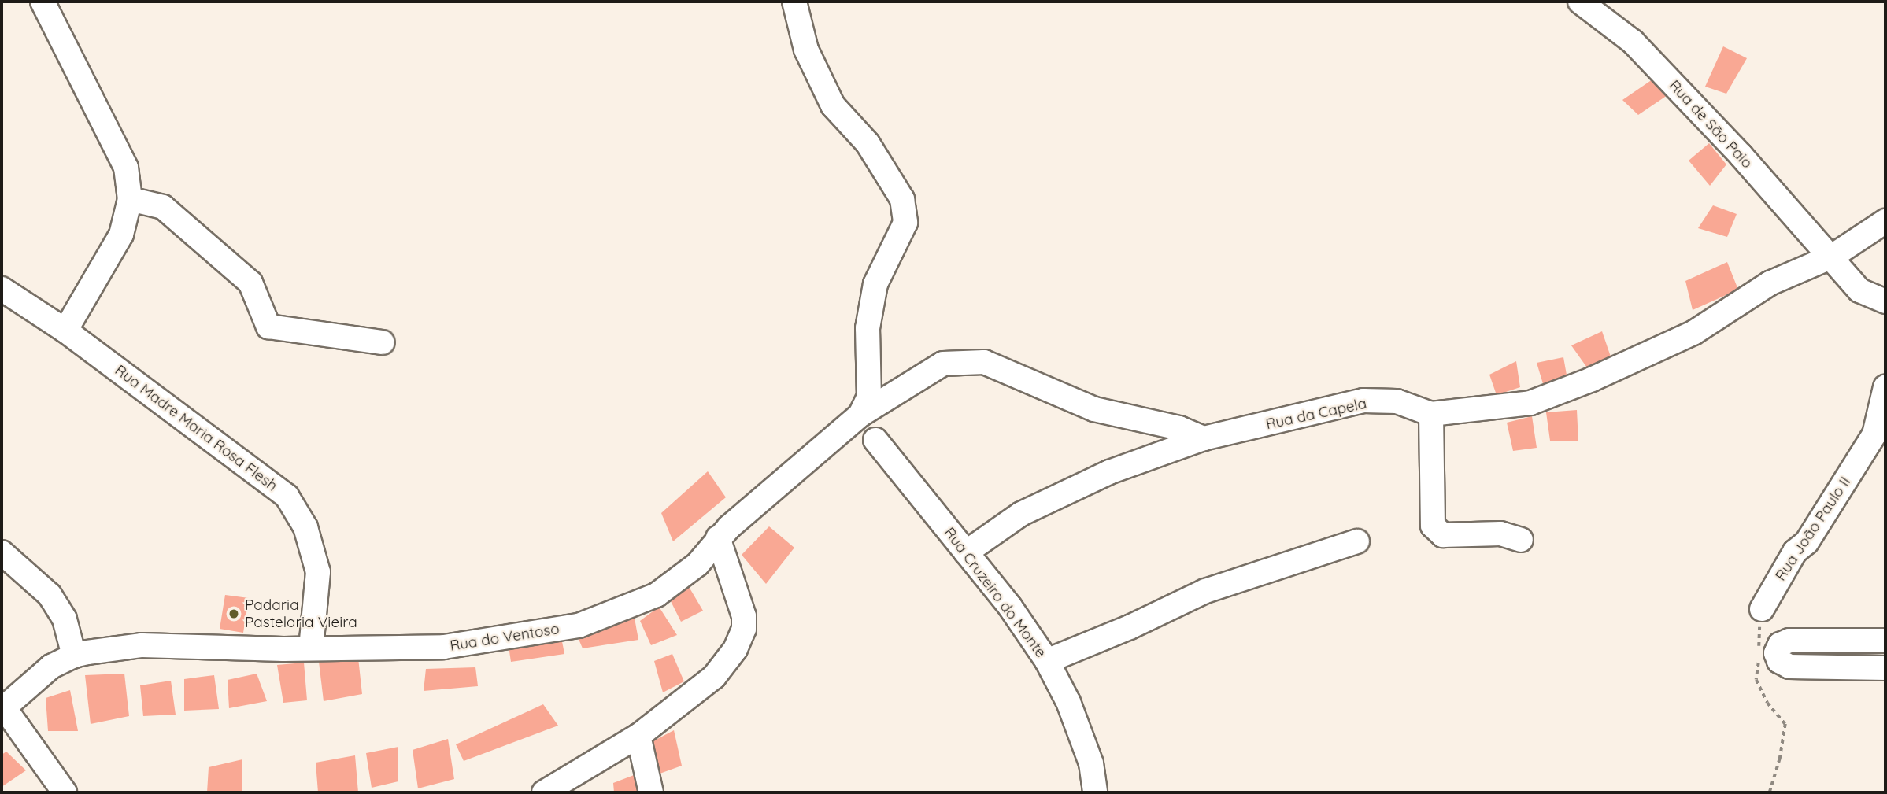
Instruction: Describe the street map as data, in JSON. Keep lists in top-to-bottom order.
{
  "streets": {
    "street": [
      "Rua de São Paio",
      "Rua da Capela",
      "Rua Madre Maria Rosa Flesh",
      "Rua João Paulo II",
      "Rua Cruzeiro do Monte",
      "Rua do Ventoso"
    ]
  },
  "crossings": [
    ["Rua de São Paio", "Rua da Capela"],
    ["Rua da Capela", "Rua Cruzeiro do Monte"],
    ["Rua Madre Maria Rosa Flesh", "Rua do Ventoso"]
  ],
  "places": ["Padaria Pastelaria Vieira"]
}
